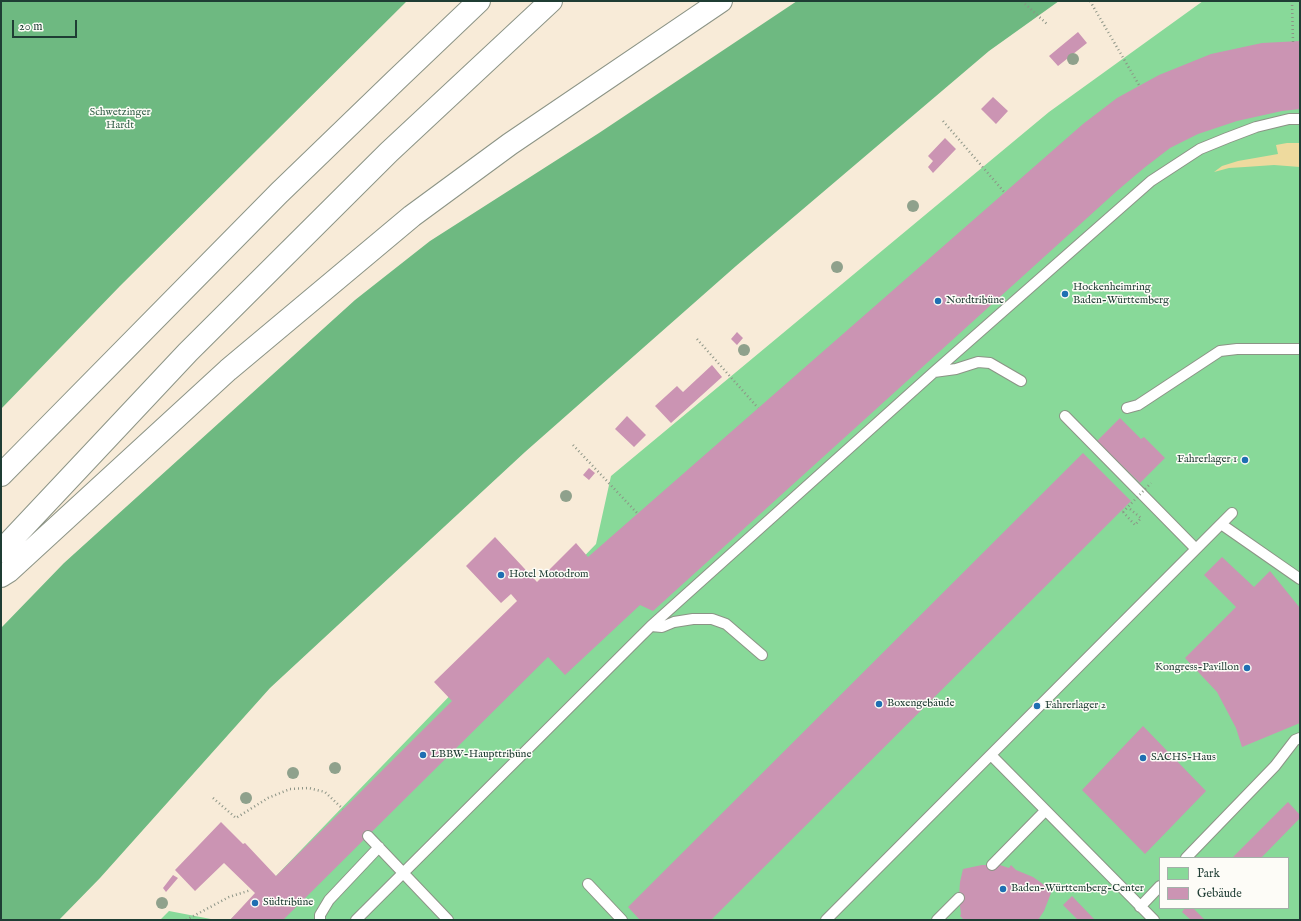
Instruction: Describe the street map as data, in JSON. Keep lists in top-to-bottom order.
{
  "parks": ["Schwetzinger Hardt"],
  "places": [
    "Hockenheimring Baden-Württemberg",
    "Nordtribüne",
    "Fahrerlager 1",
    "Hotel Motodrom",
    "Kongress-Pavillon",
    "Boxengebäude",
    "Fahrerlager 2",
    "LBBW-Haupttribüne",
    "SACHS-Haus",
    "Baden-Württemberg-Center",
    "Südtribüne"
  ],
  "legend": ["Park", "Gebäude"],
  "scale_bar": "20 m"
}
